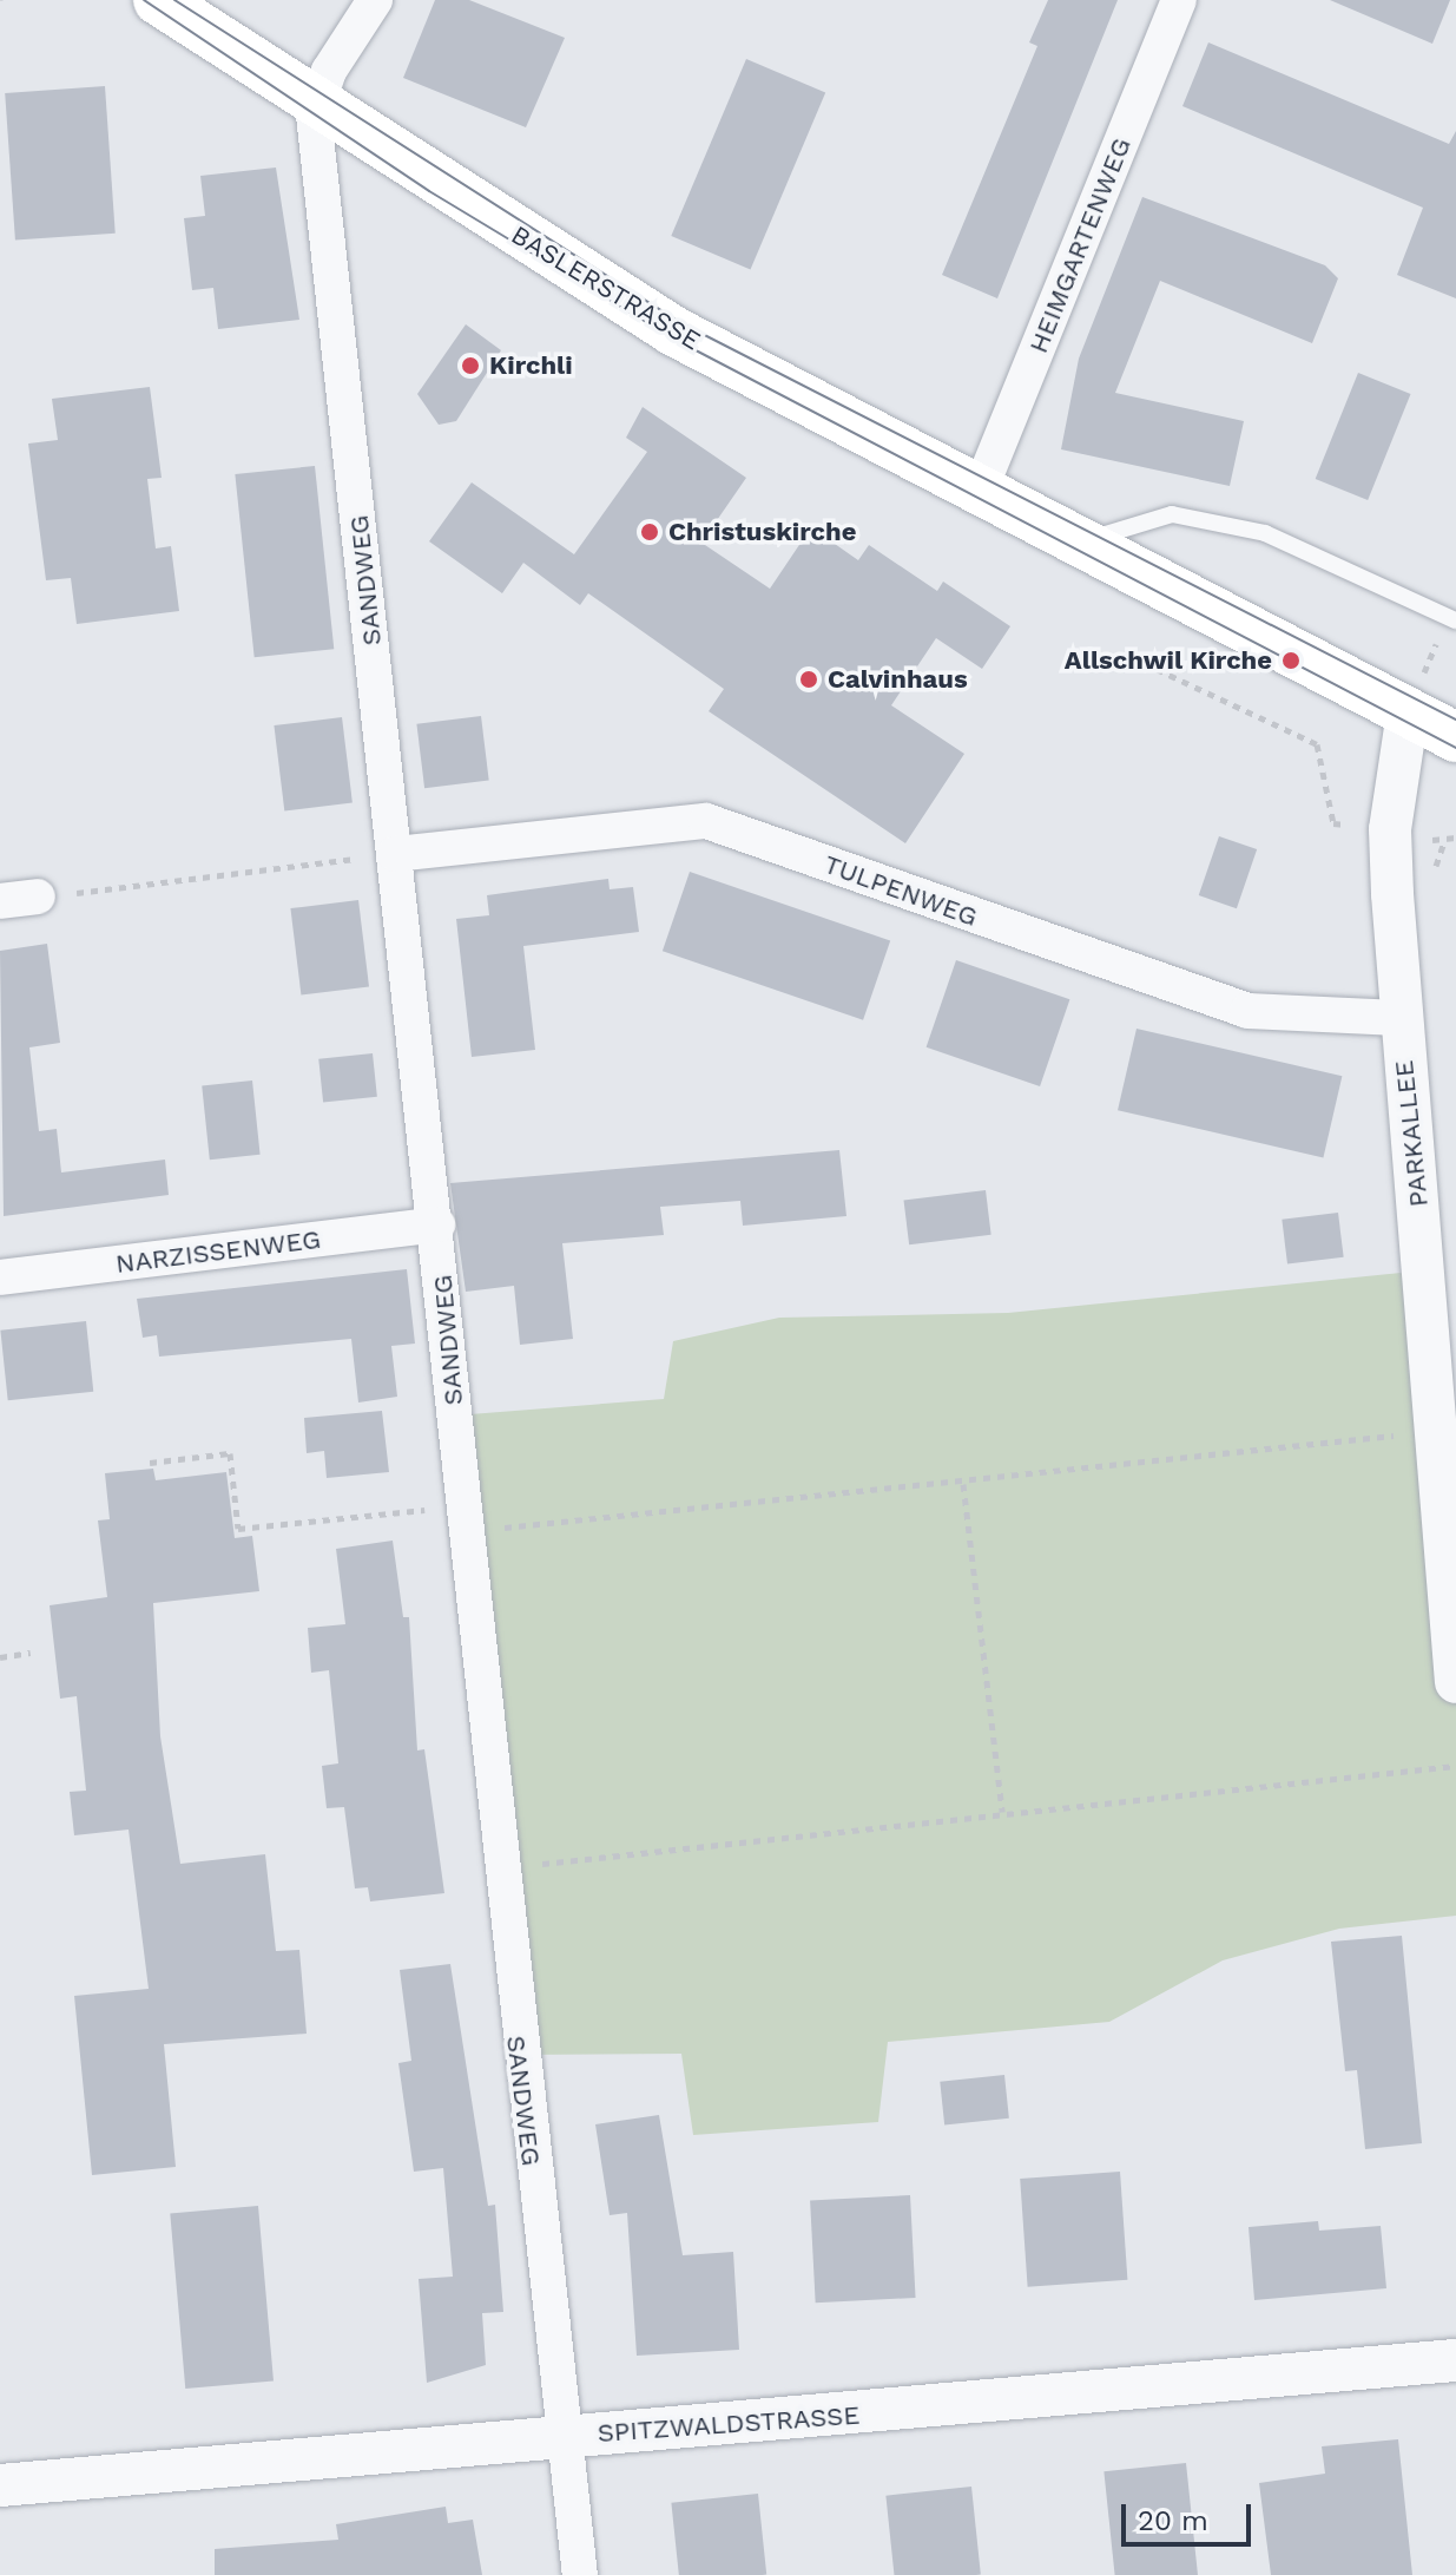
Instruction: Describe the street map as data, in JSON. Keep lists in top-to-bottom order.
{
  "streets": {
    "main road": ["BASLERSTRASSE"],
    "street": [
      "HEIMGARTENWEG",
      "SANDWEG",
      "TULPENWEG",
      "PARKALLEE",
      "NARZISSENWEG",
      "SPITZWALDSTRASSE"
    ]
  },
  "crossings": [
    ["HEIMGARTENWEG", "BASLERSTRASSE"],
    ["BASLERSTRASSE", "SANDWEG"],
    ["BASLERSTRASSE", "PARKALLEE"],
    ["SANDWEG", "TULPENWEG"],
    ["SANDWEG", "NARZISSENWEG"],
    ["SANDWEG", "SPITZWALDSTRASSE"],
    ["TULPENWEG", "PARKALLEE"]
  ],
  "places": [
    "Kirchli",
    "Christuskirche",
    "Allschwil Kirche",
    "Calvinhaus"
  ],
  "scale_bar": "20 m"
}
